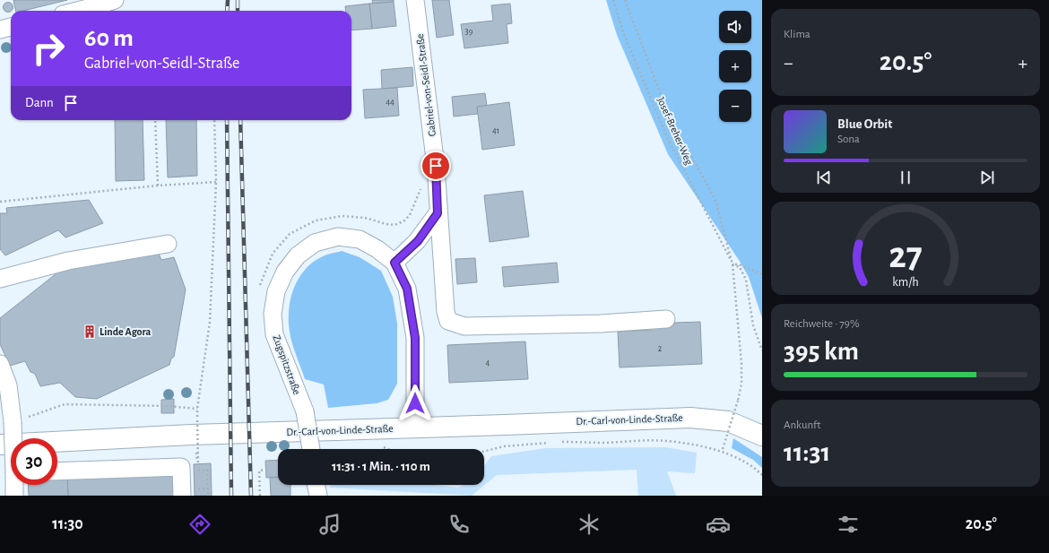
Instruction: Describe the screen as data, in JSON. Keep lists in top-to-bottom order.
{
  "streets": {
    "main road": ["Dr.-Carl-von-Linde-Straße"],
    "street": ["Gabriel-von-Seidl-Straße", "Zugspitzstraße"],
    "path": ["Josef-Breher-Weg"]
  },
  "crossings": [
    ["Zugspitzstraße", "Dr.-Carl-von-Linde-Straße"]
  ],
  "places": {
    "building": ["Linde Agora"]
  },
  "house_numbers": [
    "39",
    "44",
    "41",
    "2",
    "4"
  ],
  "page": {
    "tile": [
      "Klima",
      ["Reichweite · 79%", "395 km"],
      ["Ankunft", "11:31"]
    ],
    "map_buttons": ["+", "−"],
    "turn": ["60 m", "Gabriel-von-Seidl-Straße"],
    "heat": ["−", "20.5°", "+"],
    "then": "Dann",
    "song": ["Blue Orbit", "Sona"],
    "limit": "30",
    "trip": "11:31 · 1 Min. · 110 m",
    "tabs": ["11:30", "20.5°"],
    "gauge": ["27", "km/h"]
  }
}
